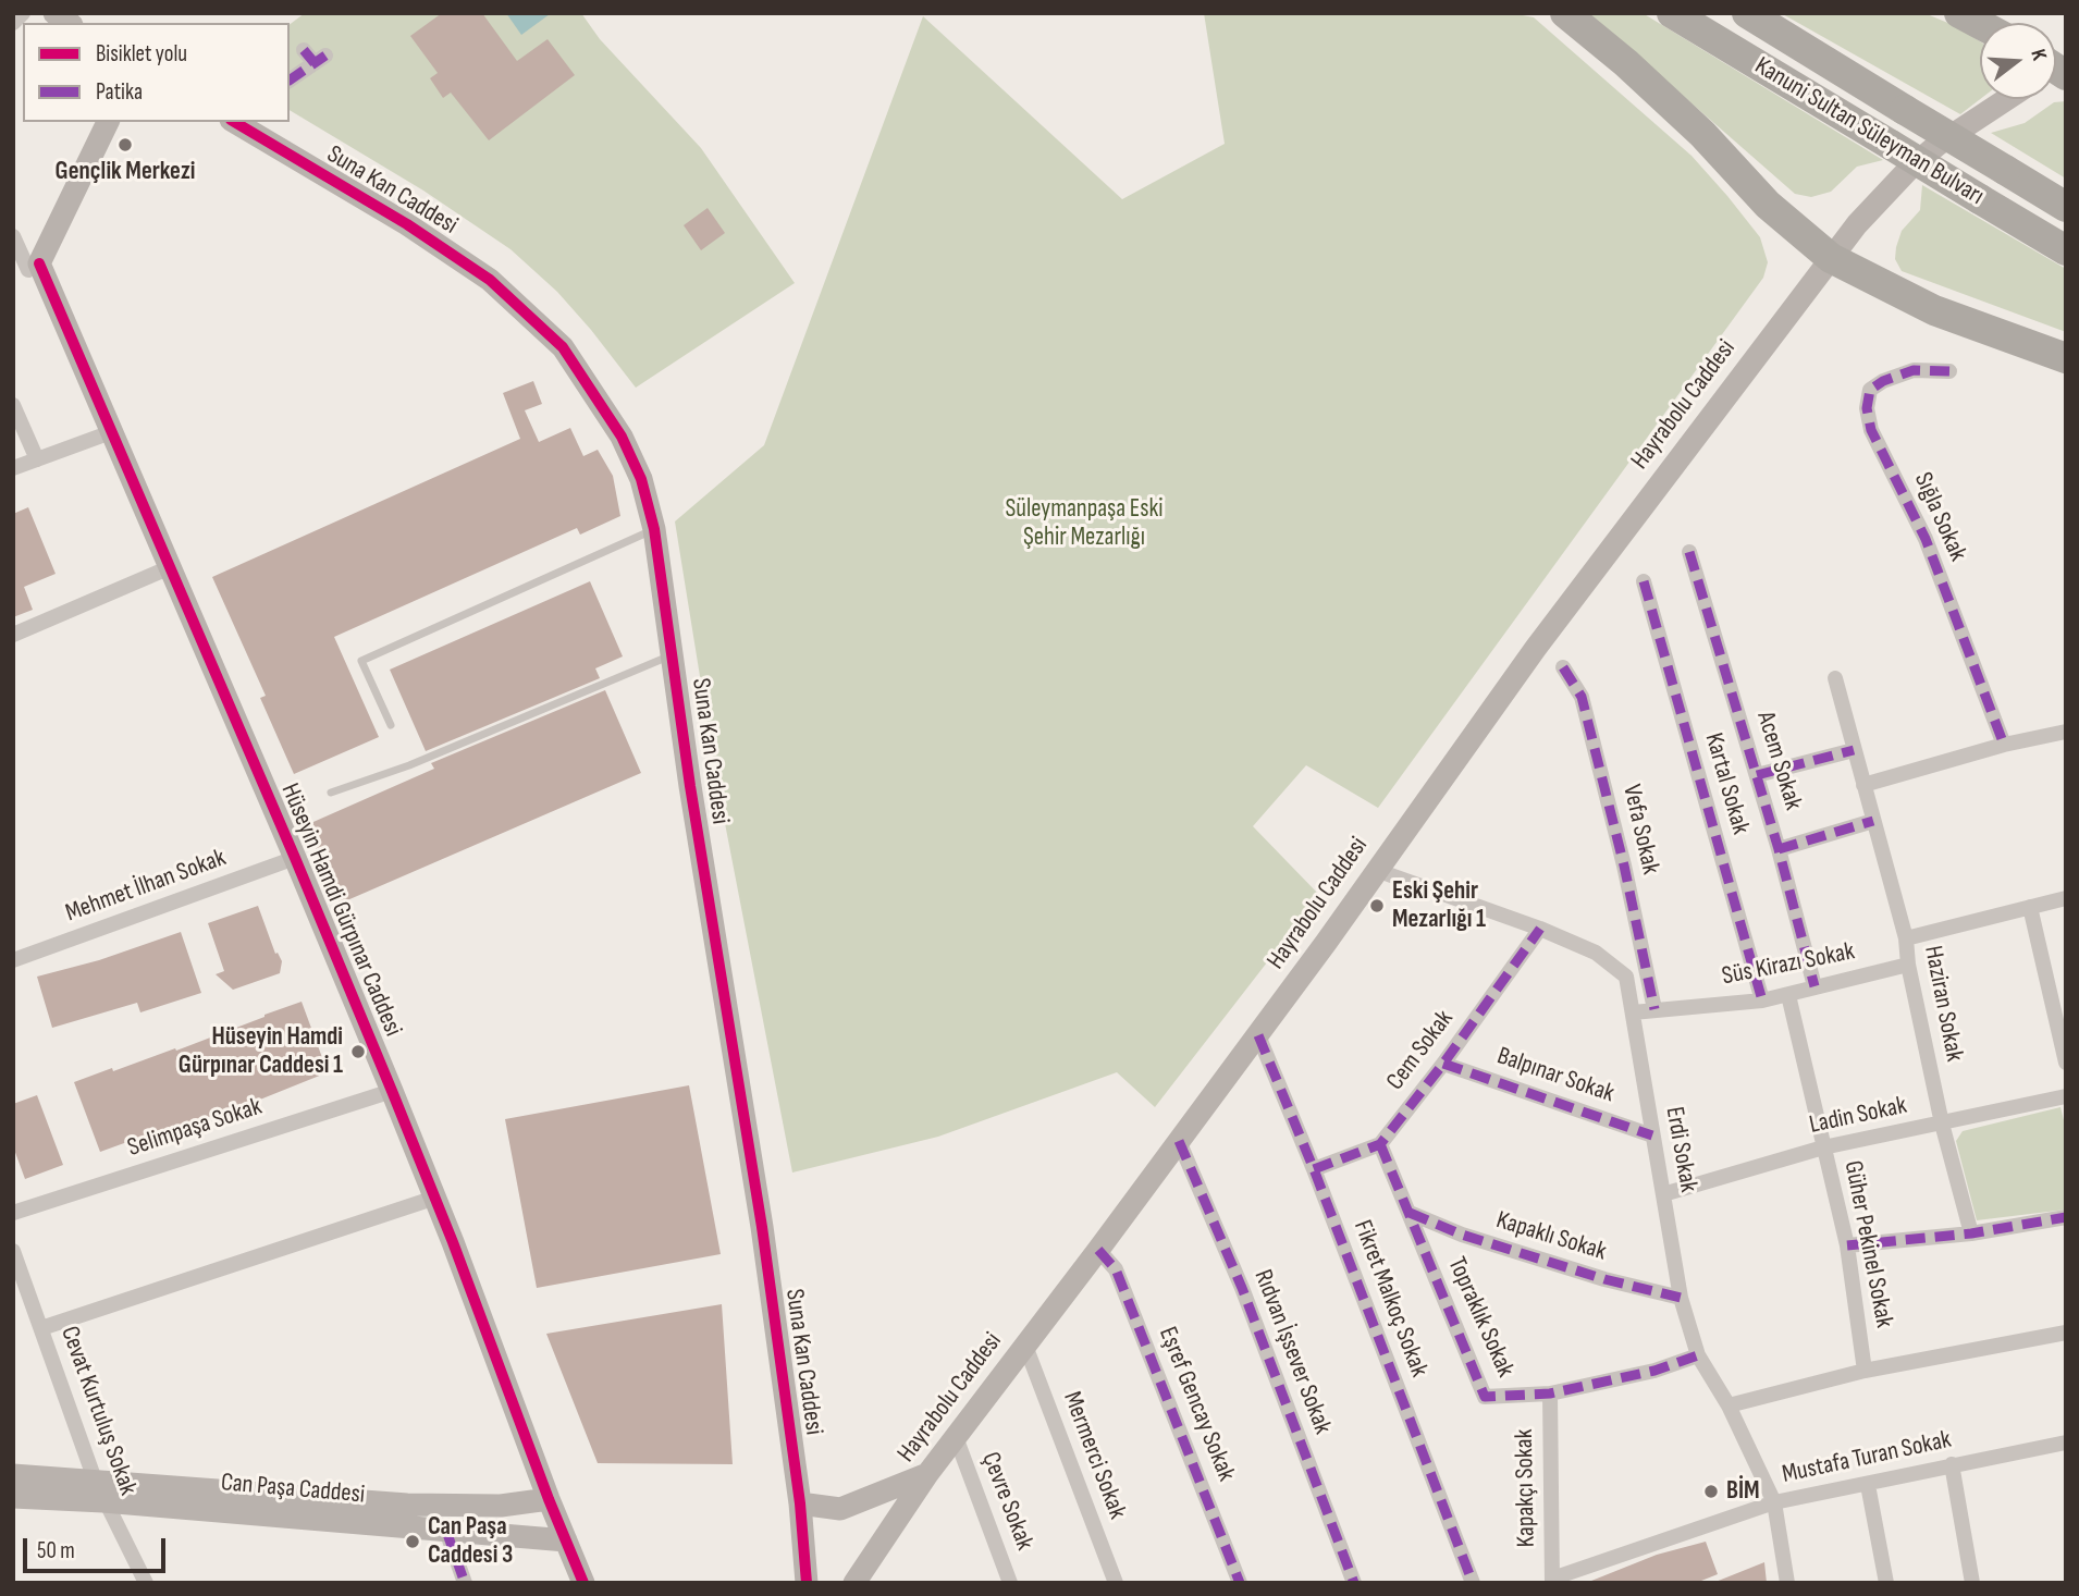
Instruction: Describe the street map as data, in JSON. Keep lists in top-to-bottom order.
{
  "streets": {
    "highway": ["Kanuni Sultan Süleyman Bulvarı"],
    "street": [
      "Suna Kan Caddesi",
      "Hayrabolu Caddesi",
      "Sığla Sokak",
      "Acem Sokak",
      "Kartal Sokak",
      "Vefa Sokak",
      "Mehmet İlhan Sokak",
      "Hüseyin Hamdi Gürpınar Caddesi",
      "Süs Kirazı Sokak",
      "Haziran Sokak",
      "Cem Sokak",
      "Balpınar Sokak",
      "Ladin Sokak",
      "Selimpaşa Sokak",
      "Erdi Sokak",
      "Kapaklı Sokak",
      "Güher Pekinel Sokak",
      "Fikret Malkoç Sokak",
      "Topraklık Sokak",
      "Rıdvan İşsever Sokak",
      "Eşref Gencay Sokak",
      "Cevat Kurtuluş Sokak",
      "Mermerci Sokak",
      "Mustafa Turan Sokak",
      "Kapakçı Sokak",
      "Can Paşa Caddesi",
      "Çevre Sokak"
    ]
  },
  "crossings": [
    ["Hayrabolu Caddesi", "Erdi Sokak"],
    ["Hayrabolu Caddesi", "Fikret Malkoç Sokak"],
    ["Hayrabolu Caddesi", "Rıdvan İşsever Sokak"],
    ["Hayrabolu Caddesi", "Eşref Gencay Sokak"],
    ["Hayrabolu Caddesi", "Mermerci Sokak"],
    ["Hayrabolu Caddesi", "Çevre Sokak"],
    ["Acem Sokak", "Süs Kirazı Sokak"],
    ["Kartal Sokak", "Süs Kirazı Sokak"],
    ["Vefa Sokak", "Süs Kirazı Sokak"],
    ["Mehmet İlhan Sokak", "Hüseyin Hamdi Gürpınar Caddesi"],
    ["Hüseyin Hamdi Gürpınar Caddesi", "Selimpaşa Sokak"],
    ["Hüseyin Hamdi Gürpınar Caddesi", "Can Paşa Caddesi"],
    ["Süs Kirazı Sokak", "Haziran Sokak"],
    ["Süs Kirazı Sokak", "Erdi Sokak"],
    ["Süs Kirazı Sokak", "Güher Pekinel Sokak"],
    ["Haziran Sokak", "Ladin Sokak"],
    ["Cem Sokak", "Balpınar Sokak"],
    ["Cem Sokak", "Erdi Sokak"],
    ["Cem Sokak", "Topraklık Sokak"],
    ["Balpınar Sokak", "Erdi Sokak"],
    ["Ladin Sokak", "Erdi Sokak"],
    ["Ladin Sokak", "Güher Pekinel Sokak"],
    ["Erdi Sokak", "Kapaklı Sokak"],
    ["Erdi Sokak", "Topraklık Sokak"],
    ["Erdi Sokak", "Mustafa Turan Sokak"],
    ["Kapaklı Sokak", "Topraklık Sokak"],
    ["Topraklık Sokak", "Kapakçı Sokak"],
    ["Cevat Kurtuluş Sokak", "Can Paşa Caddesi"],
    ["Mustafa Turan Sokak", "Kapakçı Sokak"]
  ],
  "parks": ["Süleymanpaşa Eski Şehir Mezarlığı"],
  "places": [
    "Gençlik Merkezi",
    "Eski Şehir Mezarlığı 1",
    "Hüseyin Hamdi Gürpınar Caddesi 1",
    "BİM",
    "Can Paşa Caddesi 3"
  ],
  "legend": ["Bisiklet yolu", "Patika"],
  "scale_bar": "50 m",
  "north": "right"
}
